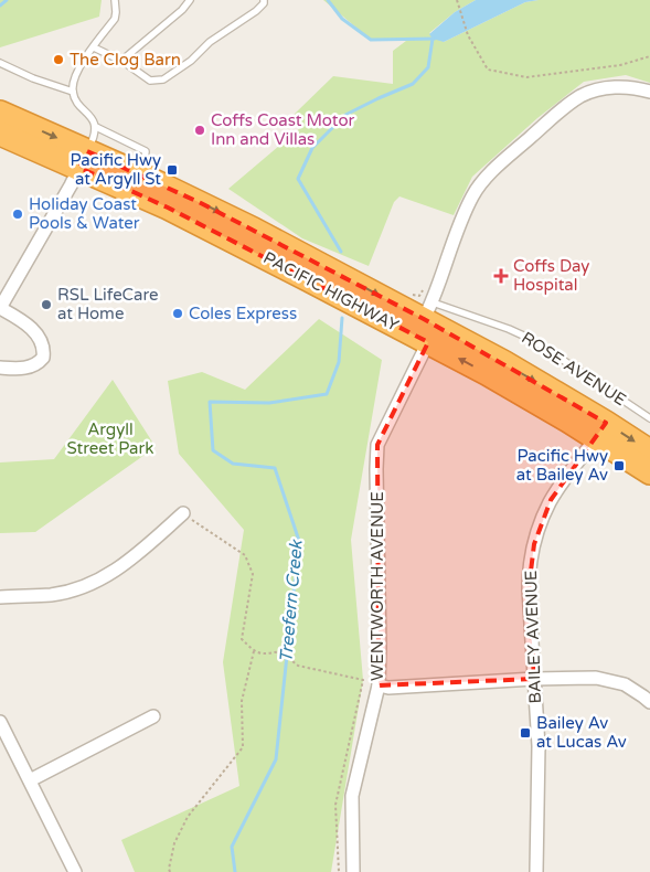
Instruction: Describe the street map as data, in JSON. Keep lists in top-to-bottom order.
{
  "streets": {
    "highway": ["PACIFIC HIGHWAY"],
    "street": ["WENTWORTH AVENUE", "BAILEY AVENUE"],
    "lane": ["ROSE AVENUE"]
  },
  "crossings": [
    ["PACIFIC HIGHWAY", "ROSE AVENUE"],
    ["PACIFIC HIGHWAY", "WENTWORTH AVENUE"],
    ["PACIFIC HIGHWAY", "BAILEY AVENUE"]
  ],
  "water": ["Treefern Creek"],
  "parks": ["Argyll Street Park"],
  "places": {
    "other": [
      "The Clog Barn",
      "Coffs Coast Motor Inn and Villas",
      "Holiday Coast Pools & Water",
      "RSL LifeCare at Home",
      "Coles Express"
    ],
    "transit": ["Pacific Hwy at Argyll St", "Pacific Hwy at Bailey Av", "Bailey Av at Lucas Av"],
    "health": ["Coffs Day Hospital"]
  }
}
